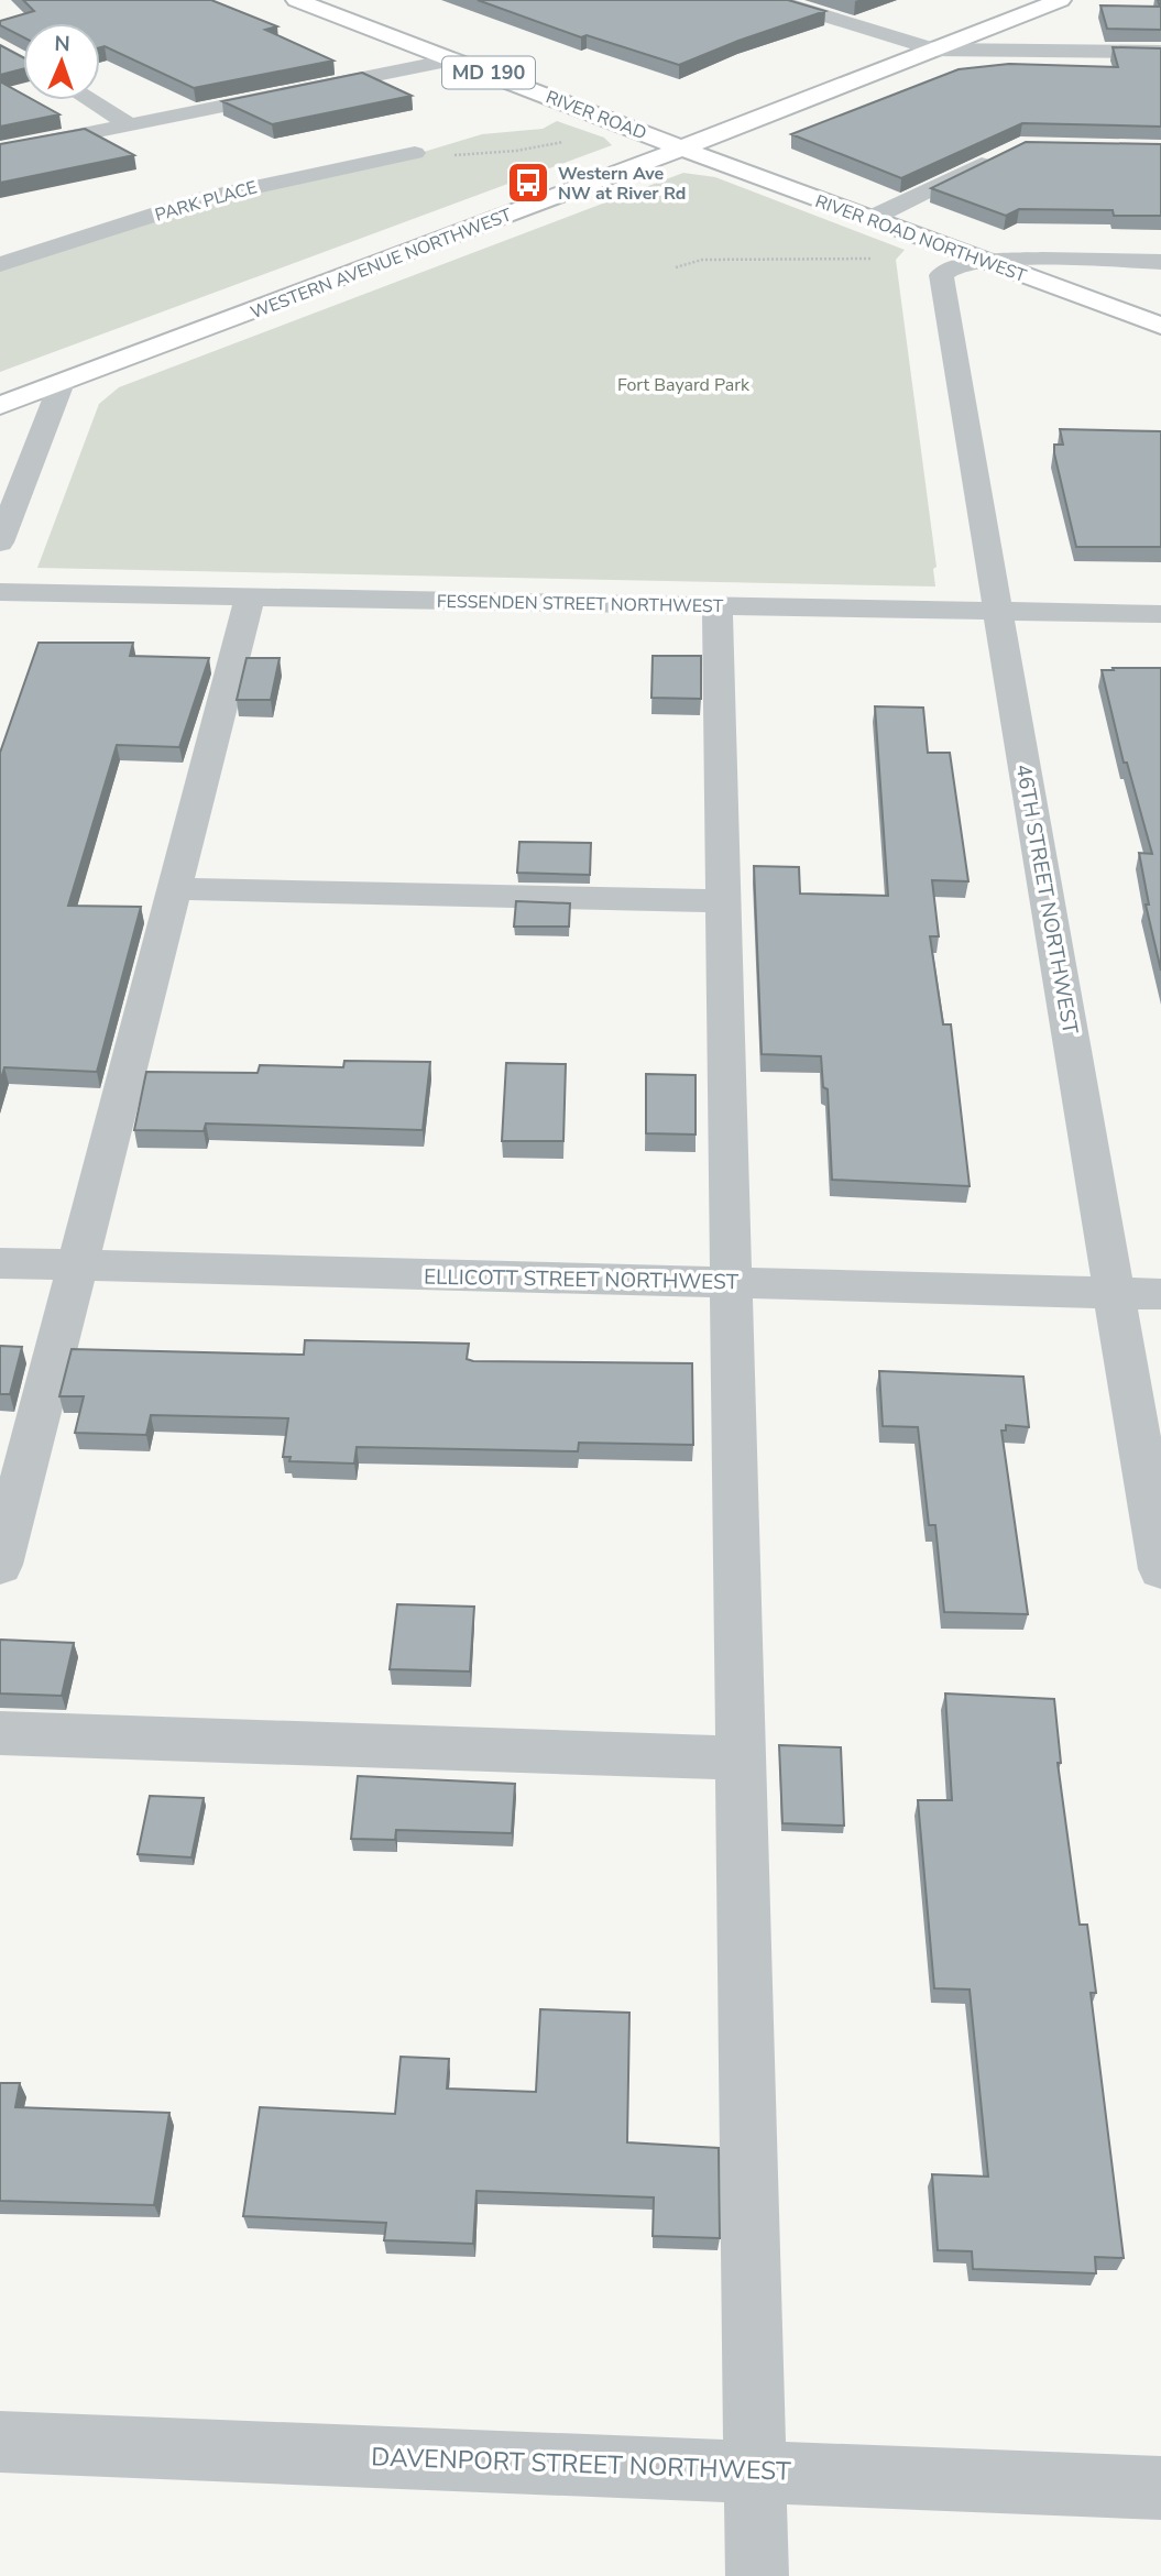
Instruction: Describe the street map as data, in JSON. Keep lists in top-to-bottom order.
{
  "streets": {
    "main road": [
      "MD 190",
      "RIVER ROAD",
      "RIVER ROAD NORTHWEST",
      "WESTERN AVENUE NORTHWEST"
    ],
    "street": [
      "PARK PLACE",
      "FESSENDEN STREET NORTHWEST",
      "46TH STREET NORTHWEST",
      "ELLICOTT STREET NORTHWEST",
      "DAVENPORT STREET NORTHWEST"
    ]
  },
  "crossings": [
    ["RIVER ROAD", "RIVER ROAD NORTHWEST"],
    ["RIVER ROAD", "WESTERN AVENUE NORTHWEST"],
    ["RIVER ROAD NORTHWEST", "WESTERN AVENUE NORTHWEST"],
    ["RIVER ROAD NORTHWEST", "46TH STREET NORTHWEST"],
    ["FESSENDEN STREET NORTHWEST", "46TH STREET NORTHWEST"],
    ["46TH STREET NORTHWEST", "ELLICOTT STREET NORTHWEST"]
  ],
  "parks": ["Fort Bayard Park"],
  "places": {
    "bus stop": ["Western Ave NW at River Rd"]
  },
  "north": "top"
}
